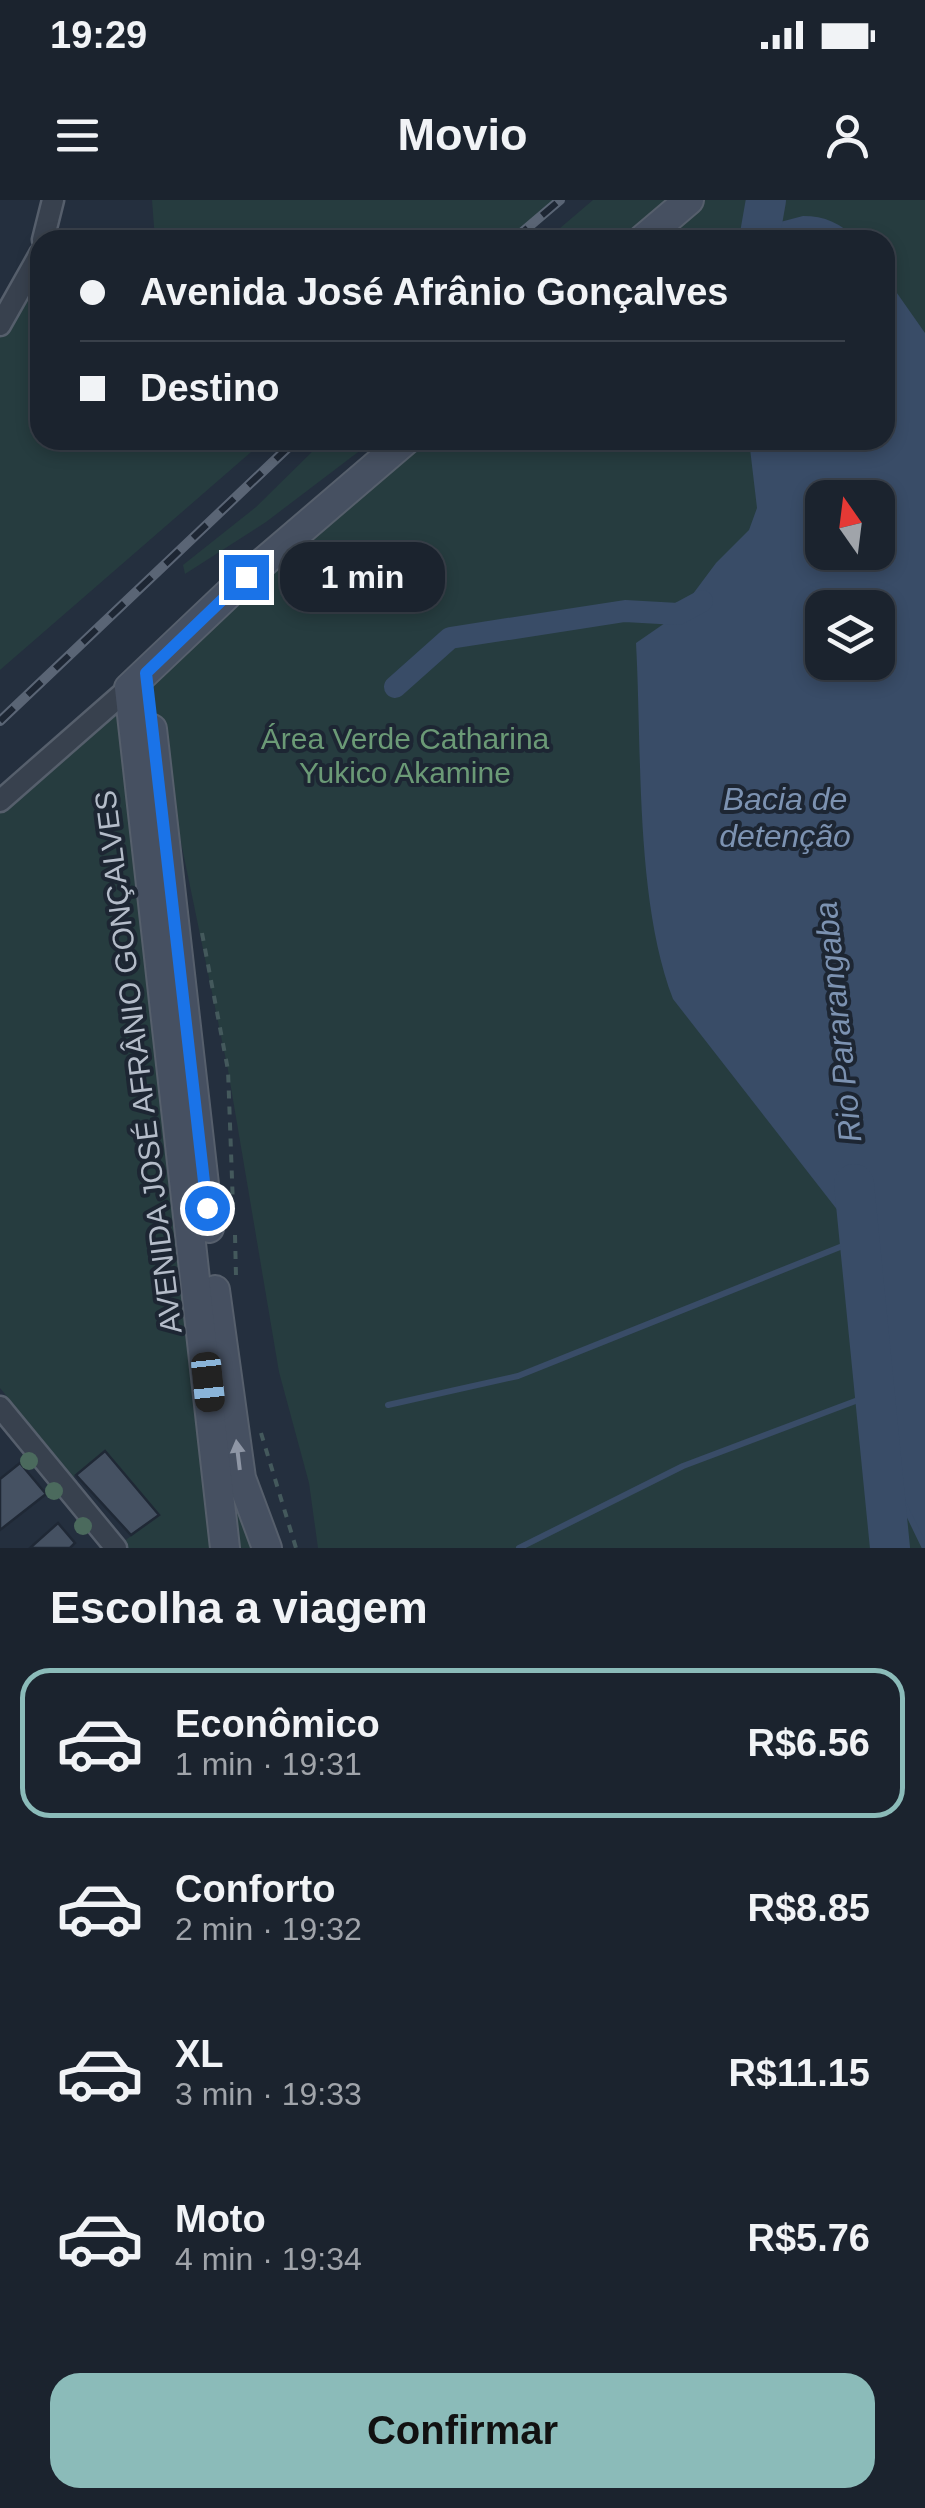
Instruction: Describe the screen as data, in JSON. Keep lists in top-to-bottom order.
{
  "streets": {
    "main road": ["AVENIDA JOSÉ AFRÂNIO GONÇALVES"]
  },
  "water": ["Bacia de detenção", "Rio Pararangaba"],
  "parks": ["Área Verde Catharina Yukico Akamine"],
  "north": "top",
  "page": {
    "status": "19:29",
    "header": "Movio",
    "banner": ["Avenida José Afrânio Gonçalves", "Destino"],
    "bubble": "1 min",
    "heading": "Escolha a viagem",
    "list": [
      {
        "name": "Econômico",
        "note": "1 min · 19:31",
        "value": "R$6.56"
      },
      {
        "name": "Conforto",
        "note": "2 min · 19:32",
        "value": "R$8.85"
      },
      {
        "name": "XL",
        "note": "3 min · 19:33",
        "value": "R$11.15"
      },
      {
        "name": "Moto",
        "note": "4 min · 19:34",
        "value": "R$5.76"
      }
    ],
    "buttons": "Confirmar"
  }
}
